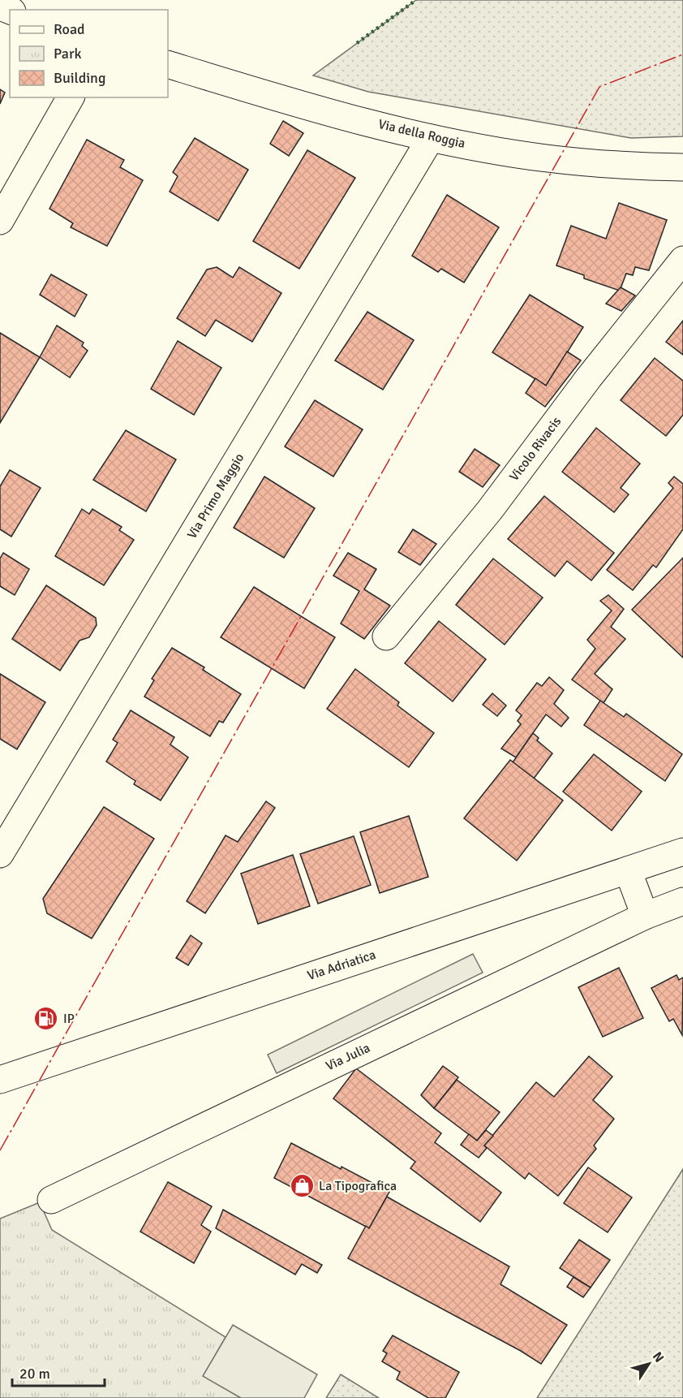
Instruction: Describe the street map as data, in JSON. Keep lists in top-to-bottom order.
{
  "streets": {
    "street": [
      "Via della Roggia",
      "Vicolo Rivacis",
      "Via Primo Maggio",
      "Via Adriatica",
      "Via Julia"
    ]
  },
  "crossings": [
    ["Via della Roggia", "Via Primo Maggio"]
  ],
  "places": {
    "fuel station": ["IP"],
    "shop": ["La Tipografica"]
  },
  "legend": ["Road", "Park", "Building"],
  "scale_bar": "20 m",
  "north": "top right"
}
